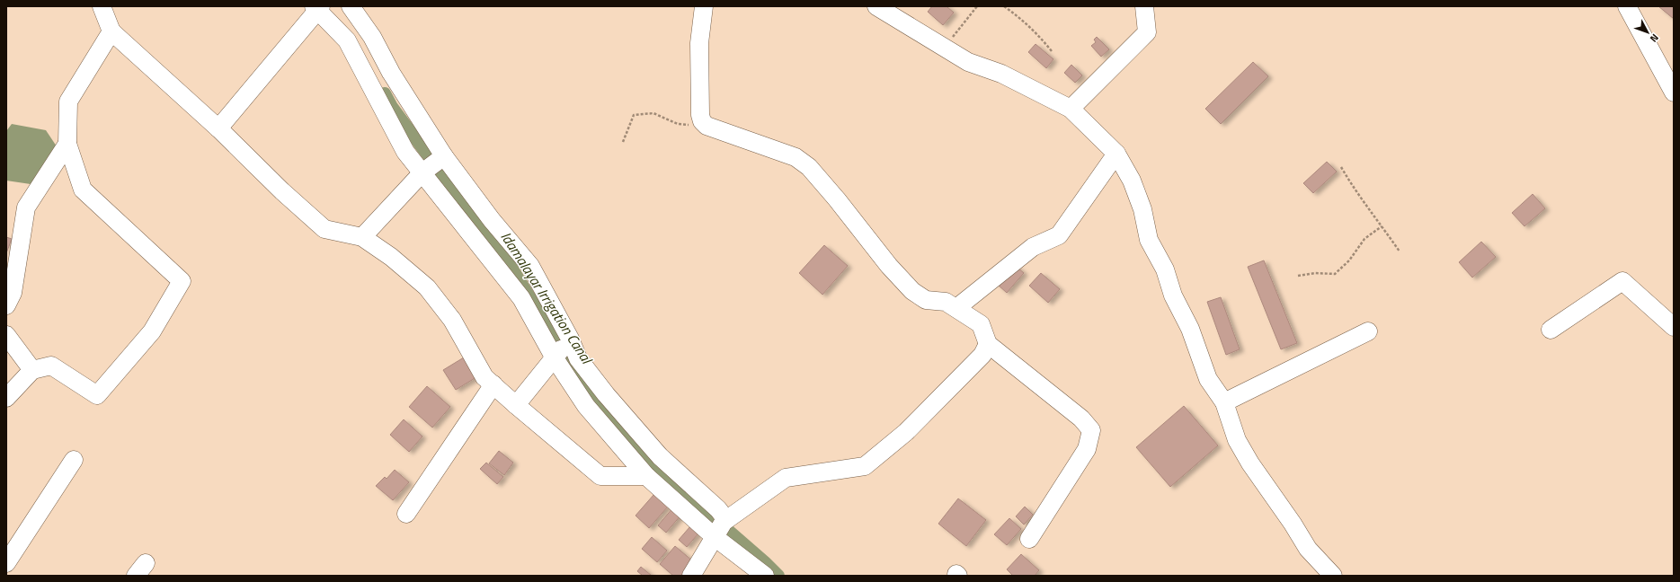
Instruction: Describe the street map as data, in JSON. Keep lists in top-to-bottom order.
{
  "water": ["Idamalayar Irrigation Canal"],
  "north": "bottom right"
}
